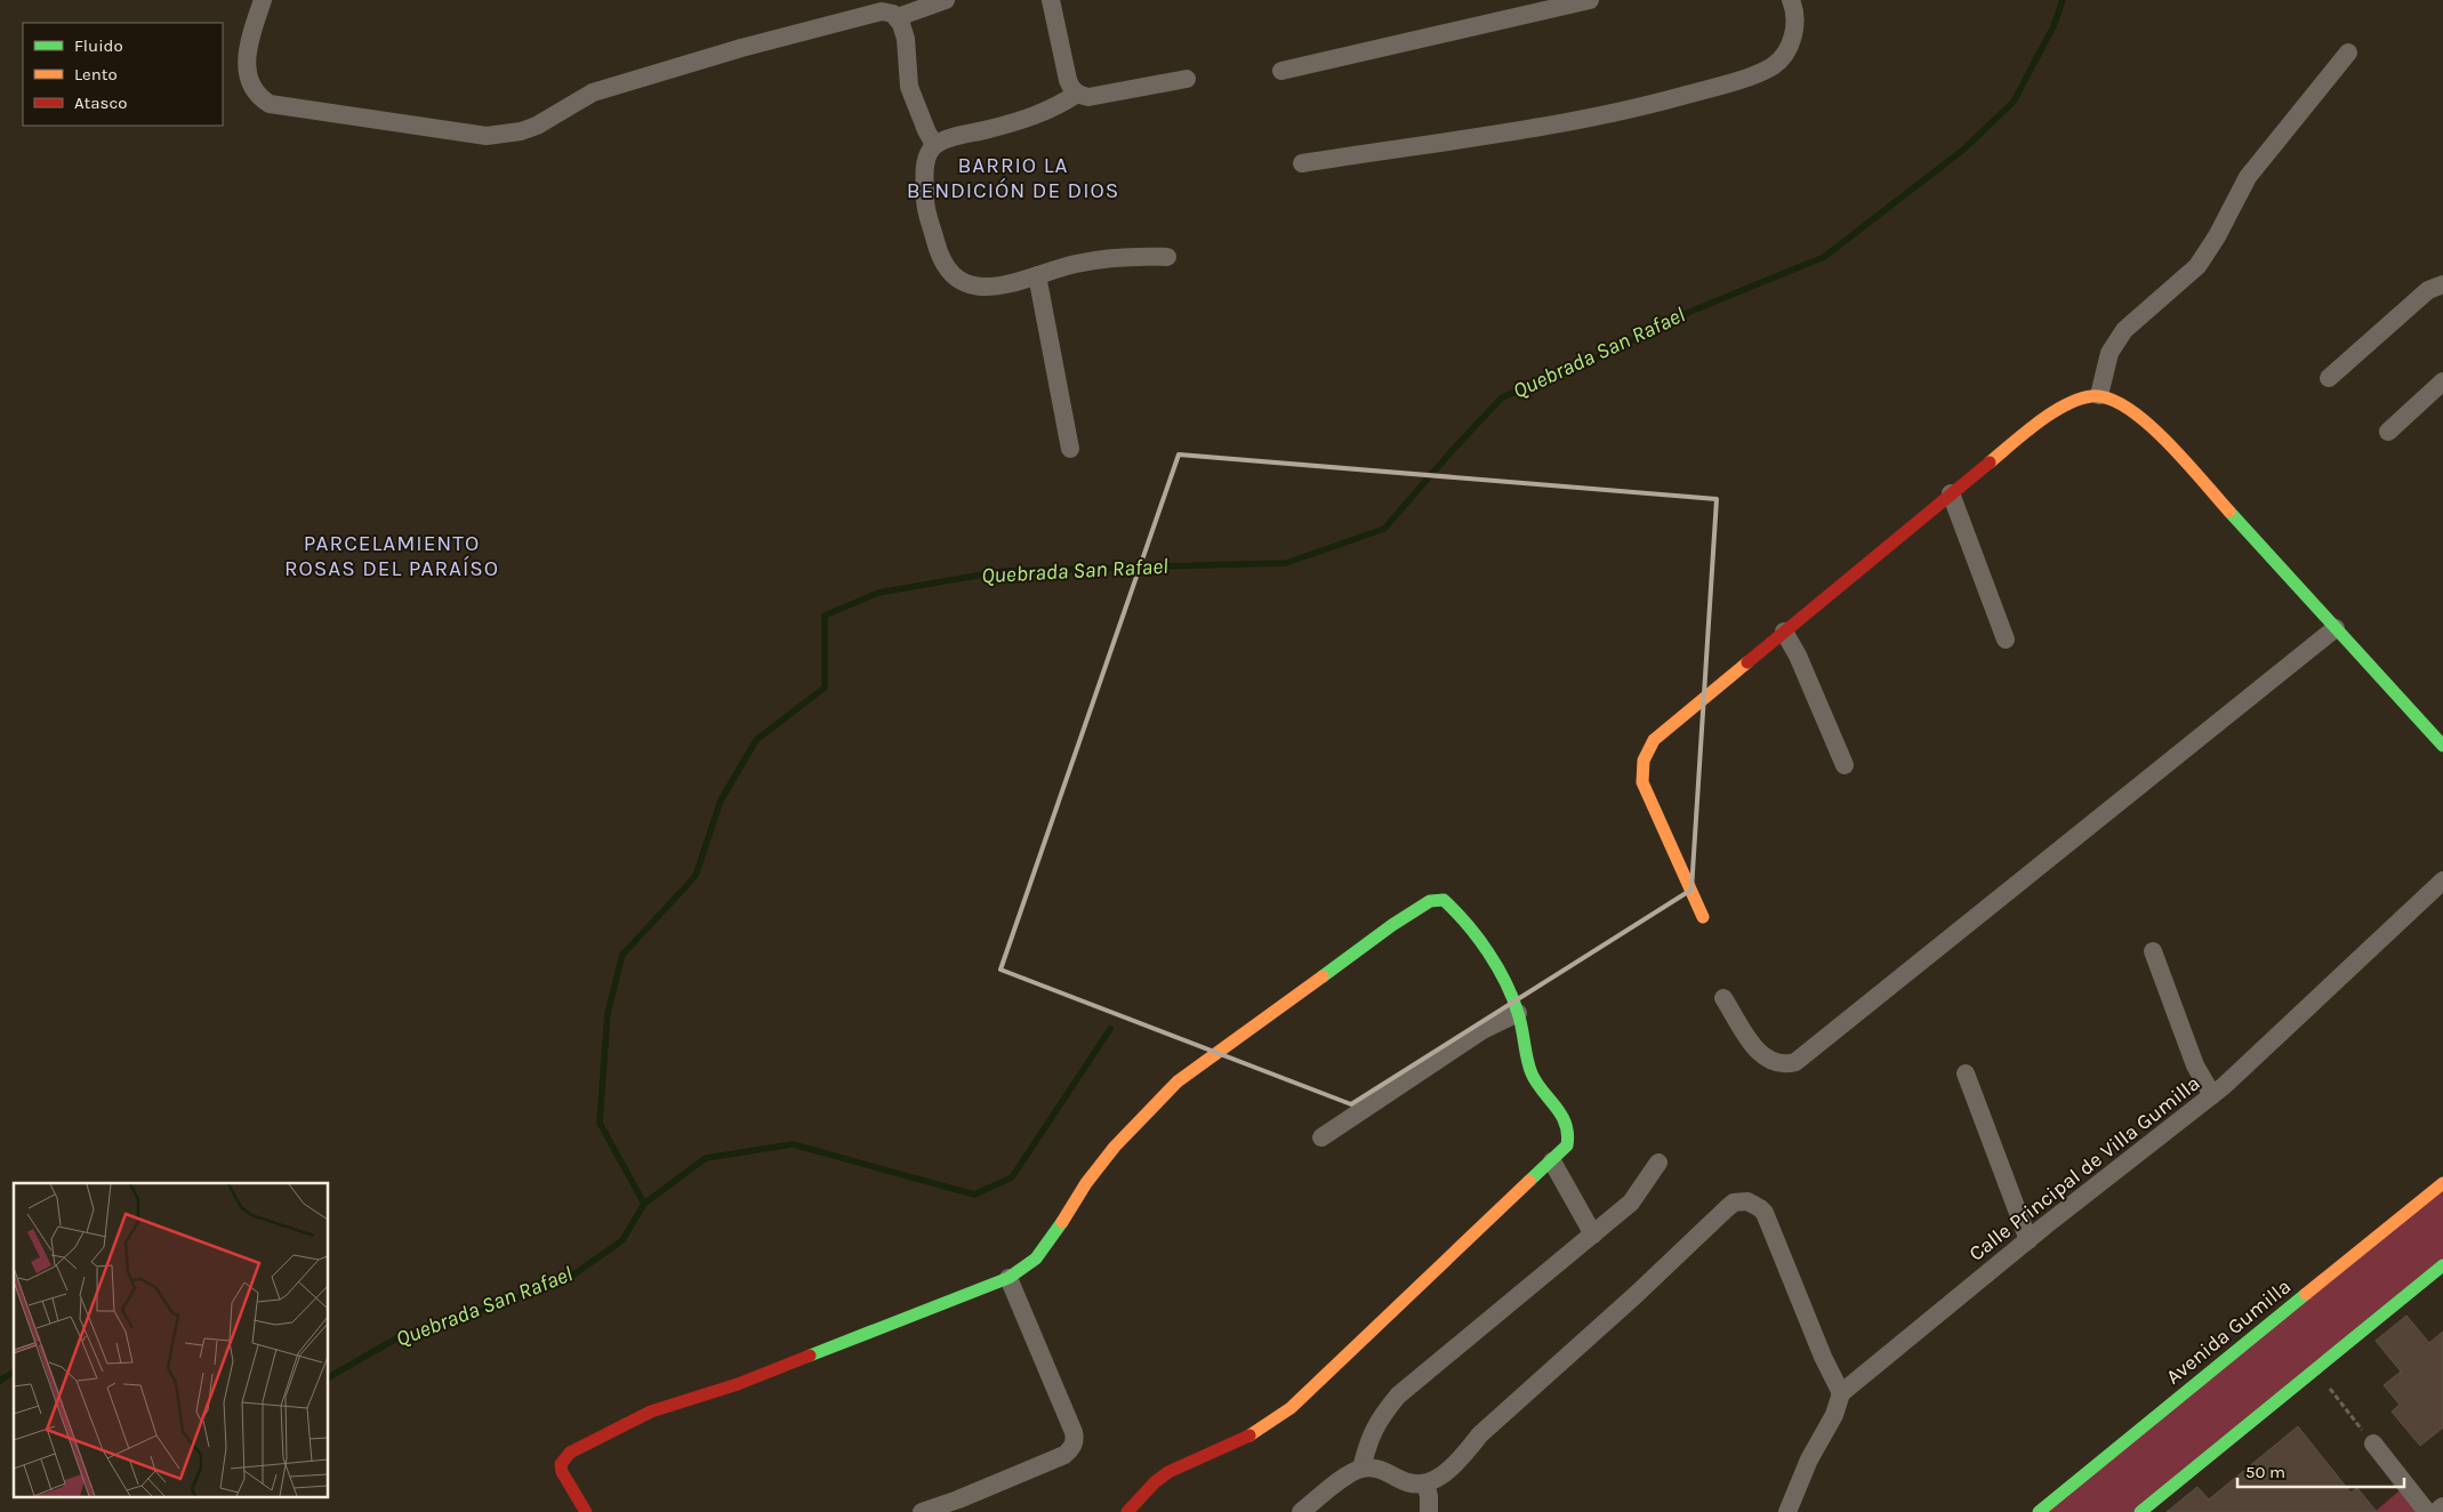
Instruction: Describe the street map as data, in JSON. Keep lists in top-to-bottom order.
{
  "streets": {
    "street": ["Calle Principal de Villa Gumilla", "Avenida Gumilla"]
  },
  "districts": ["BARRIO LA BENDICIÓN DE DIOS", "PARCELAMIENTO ROSAS DEL PARAÍSO"],
  "water": ["Quebrada San Rafael"],
  "legend": ["Fluido", "Lento", "Atasco"],
  "scale_bar": "50 m"
}
